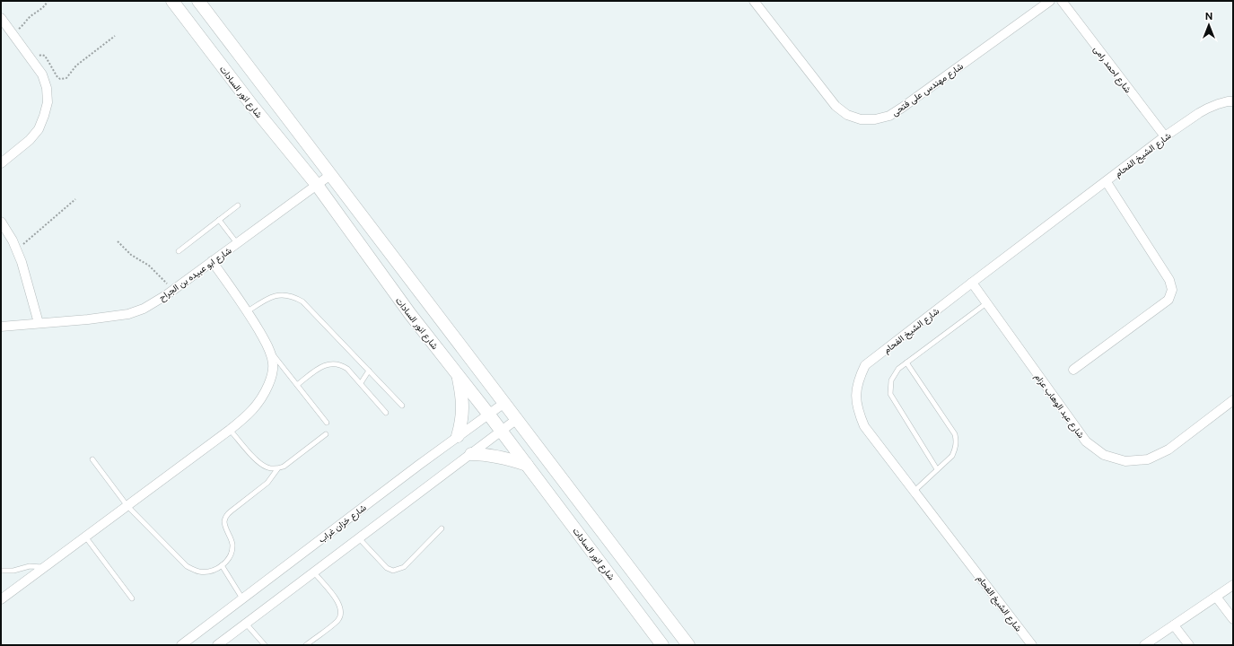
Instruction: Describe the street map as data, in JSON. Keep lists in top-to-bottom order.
{
  "streets": {
    "street": [
      "شارع احمد رامى",
      "شارع مهندس على فتحى",
      "شارع انور السادات",
      "شارع الشيخ الفحام",
      "شارع ابو عبيده بن الجراح",
      "شارع عبد الوهاب عزام",
      "شارع خزان غراب"
    ]
  },
  "crossings": [
    ["شارع احمد رامى", "شارع الشيخ الفحام"],
    ["شارع انور السادات", "شارع ابو عبيده بن الجراح"],
    ["شارع انور السادات", "شارع خزان غراب"],
    ["شارع الشيخ الفحام", "شارع عبد الوهاب عزام"]
  ],
  "north": "top"
}
